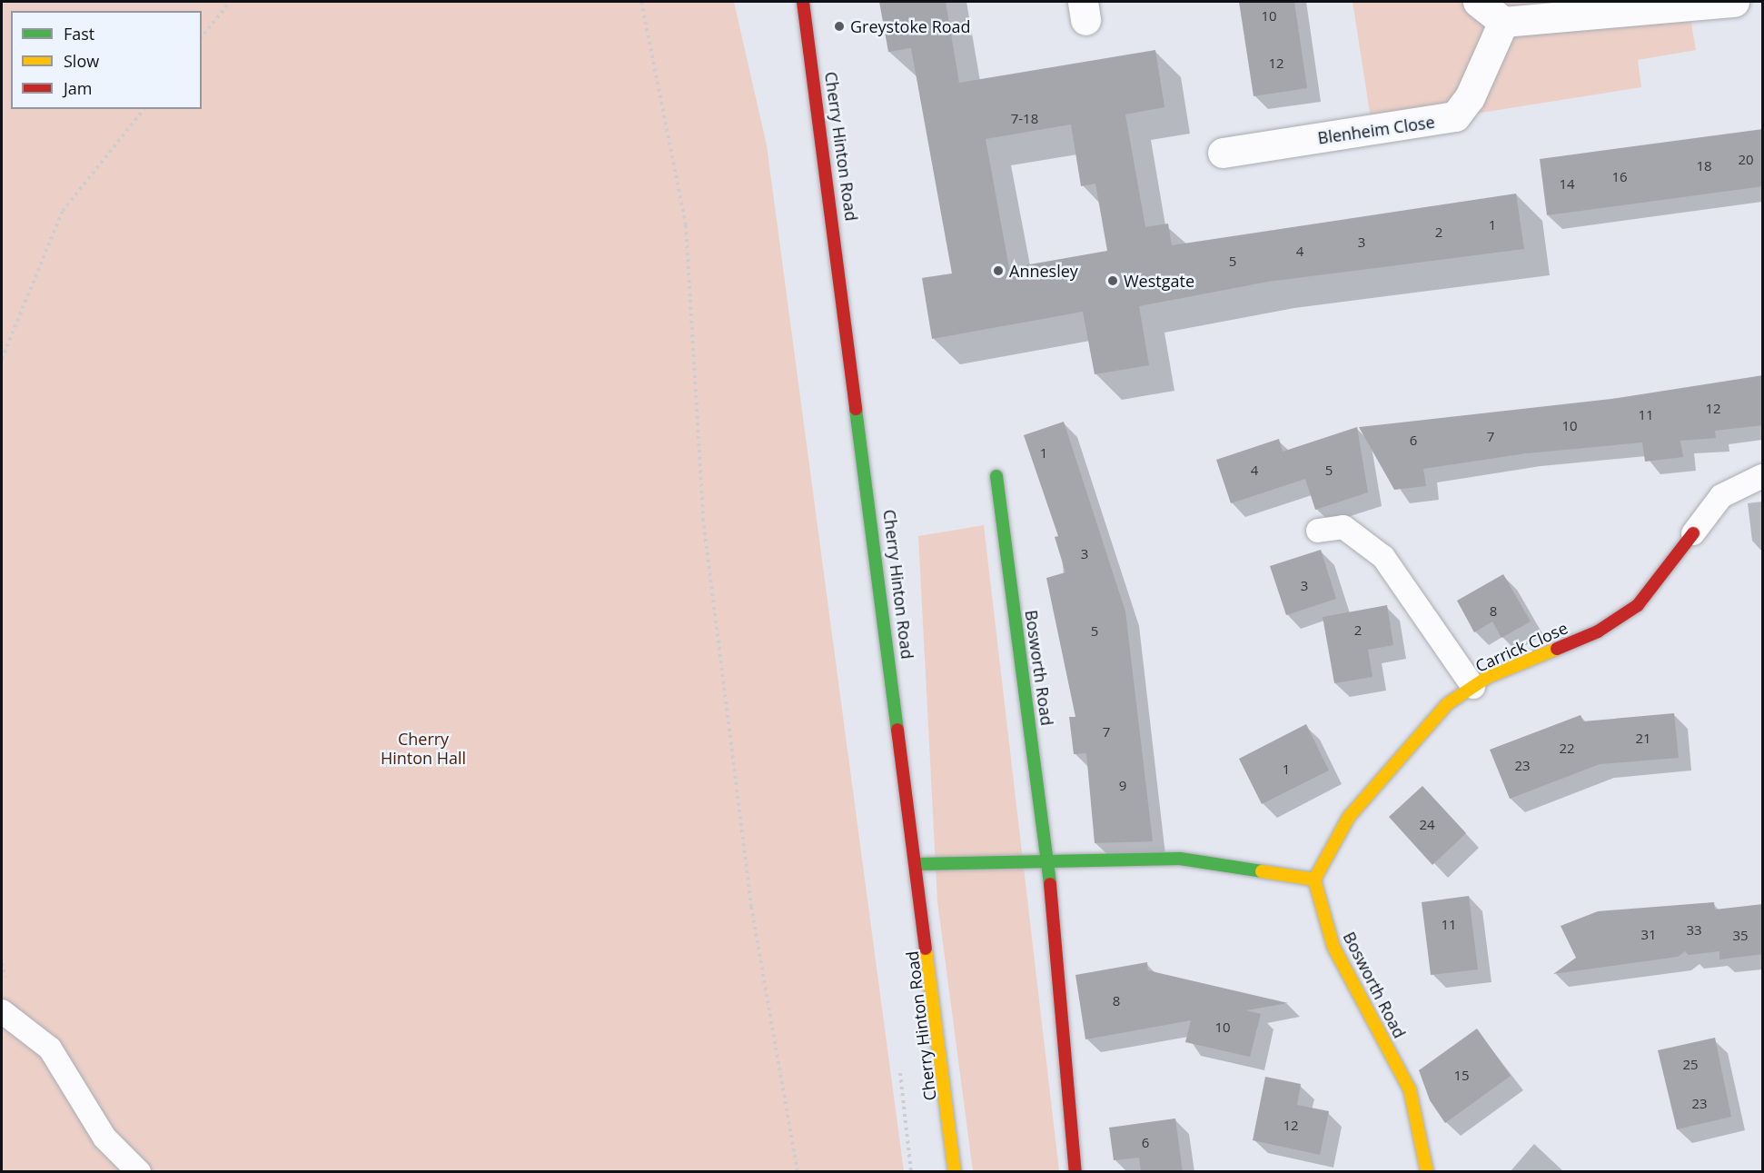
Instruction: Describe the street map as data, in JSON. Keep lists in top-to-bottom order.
{
  "streets": {
    "street": [
      "Blenheim Close",
      "Cherry Hinton Road",
      "Carrick Close",
      "Bosworth Road"
    ]
  },
  "crossings": [
    ["Carrick Close", "Bosworth Road"]
  ],
  "parks": ["Cherry Hinton Hall"],
  "places": ["Greystoke Road", "Annesley", "Westgate"],
  "house_numbers": [
    "10",
    "12",
    "7-18",
    "20",
    "18",
    "16",
    "14",
    "1",
    "2",
    "3",
    "4",
    "5",
    "12",
    "11",
    "10",
    "7",
    "6",
    "1",
    "4",
    "5",
    "3",
    "3",
    "8",
    "2",
    "5",
    "7",
    "21",
    "22",
    "23",
    "1",
    "9",
    "24",
    "11",
    "33",
    "31",
    "35",
    "8",
    "10",
    "25",
    "15",
    "23",
    "12",
    "6"
  ],
  "legend": ["Fast", "Slow", "Jam"]
}
